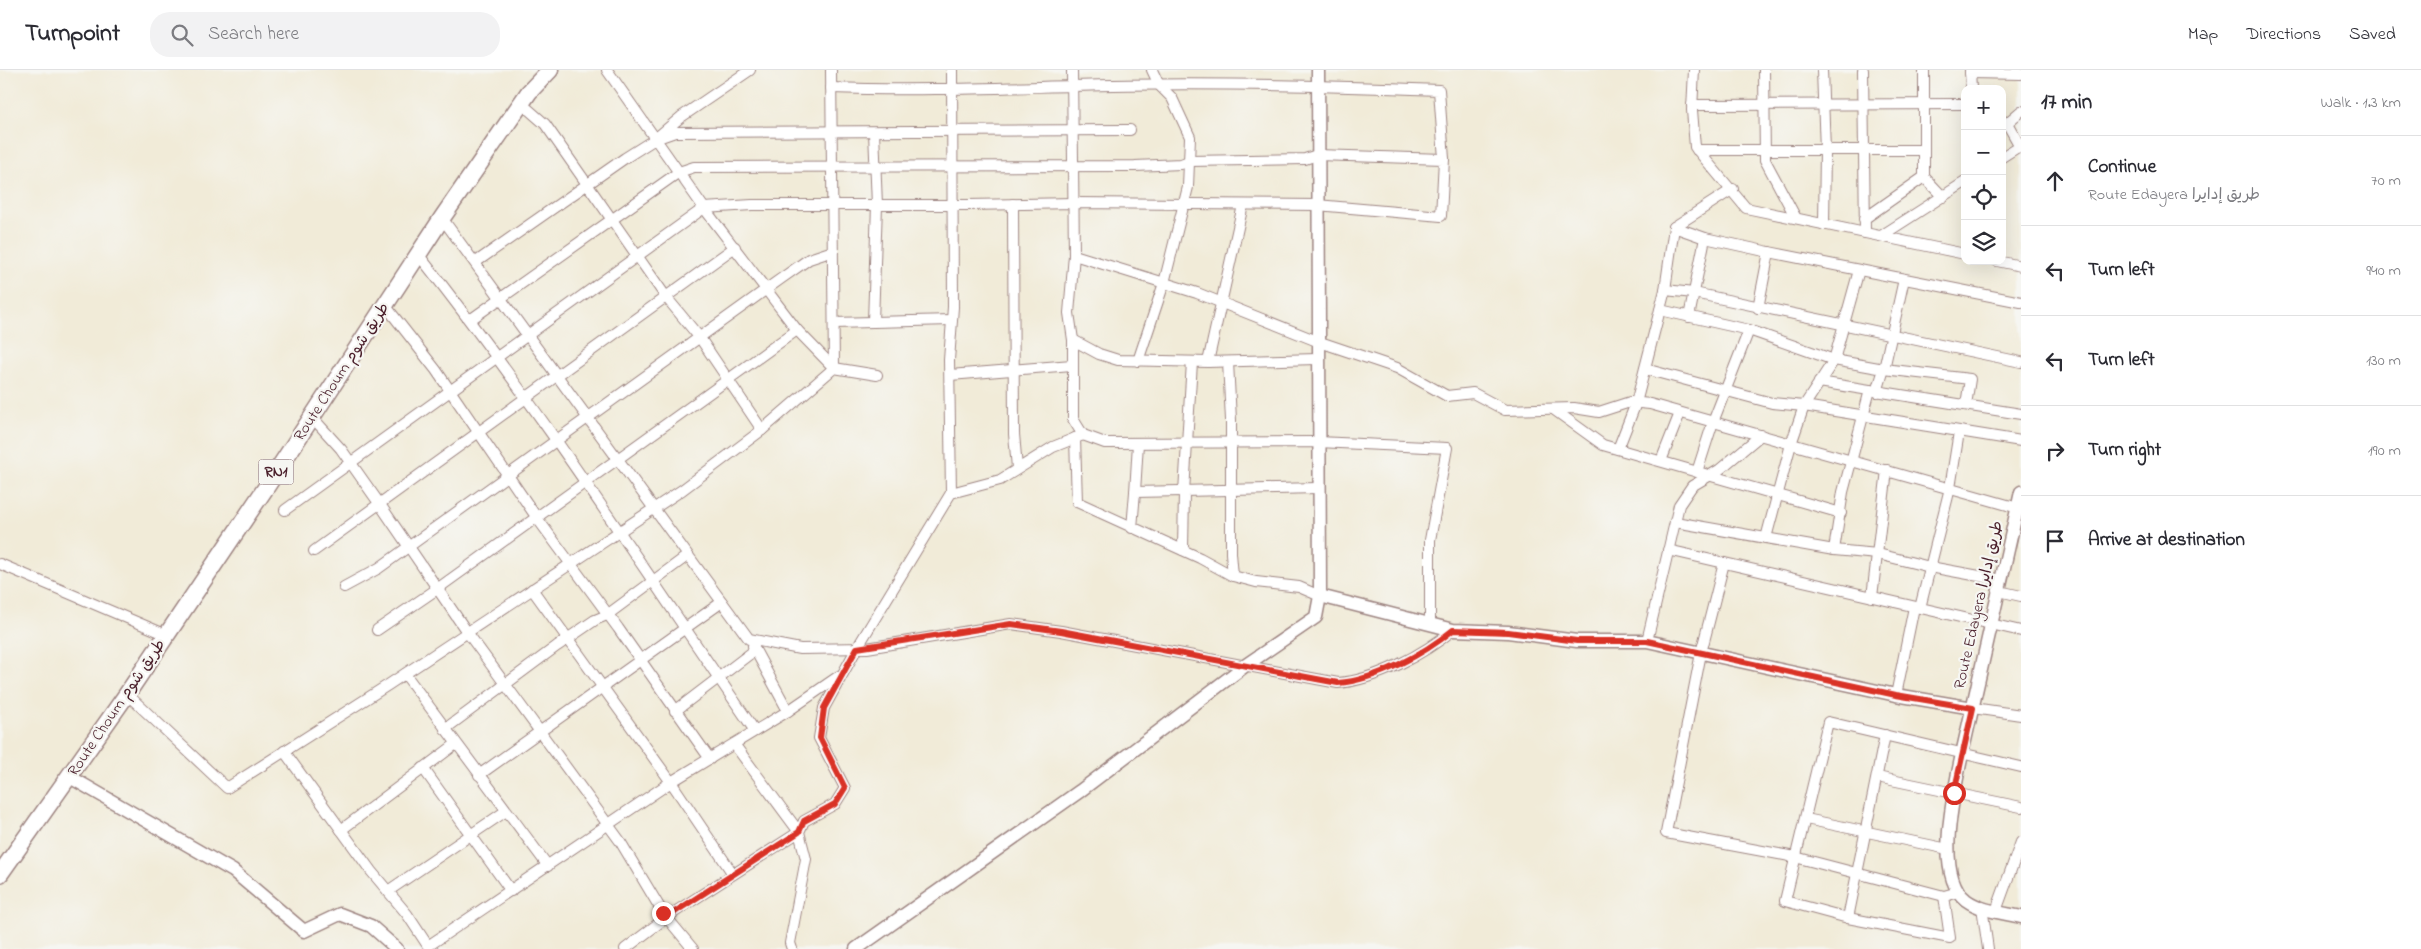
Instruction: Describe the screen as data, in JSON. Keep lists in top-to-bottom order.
{
  "streets": {
    "highway": ["Route Choum طريق شوم", "RN1"],
    "street": ["Route Edayera طريق إدايرا"]
  },
  "page": {
    "header": "Turnpoint",
    "search": "Search here",
    "nav": ["Map", "Directions", "Saved"],
    "heading": ["17 min", "Walk · 1.3 km"],
    "map_buttons": ["+", "−"],
    "list": [
      ["Continue", "Route Edayera طريق إدايرا", "70 m"],
      ["Turn left", "940 m"],
      ["Turn left", "130 m"],
      ["Turn right", "190 m"],
      "Arrive at destination"
    ]
  }
}
